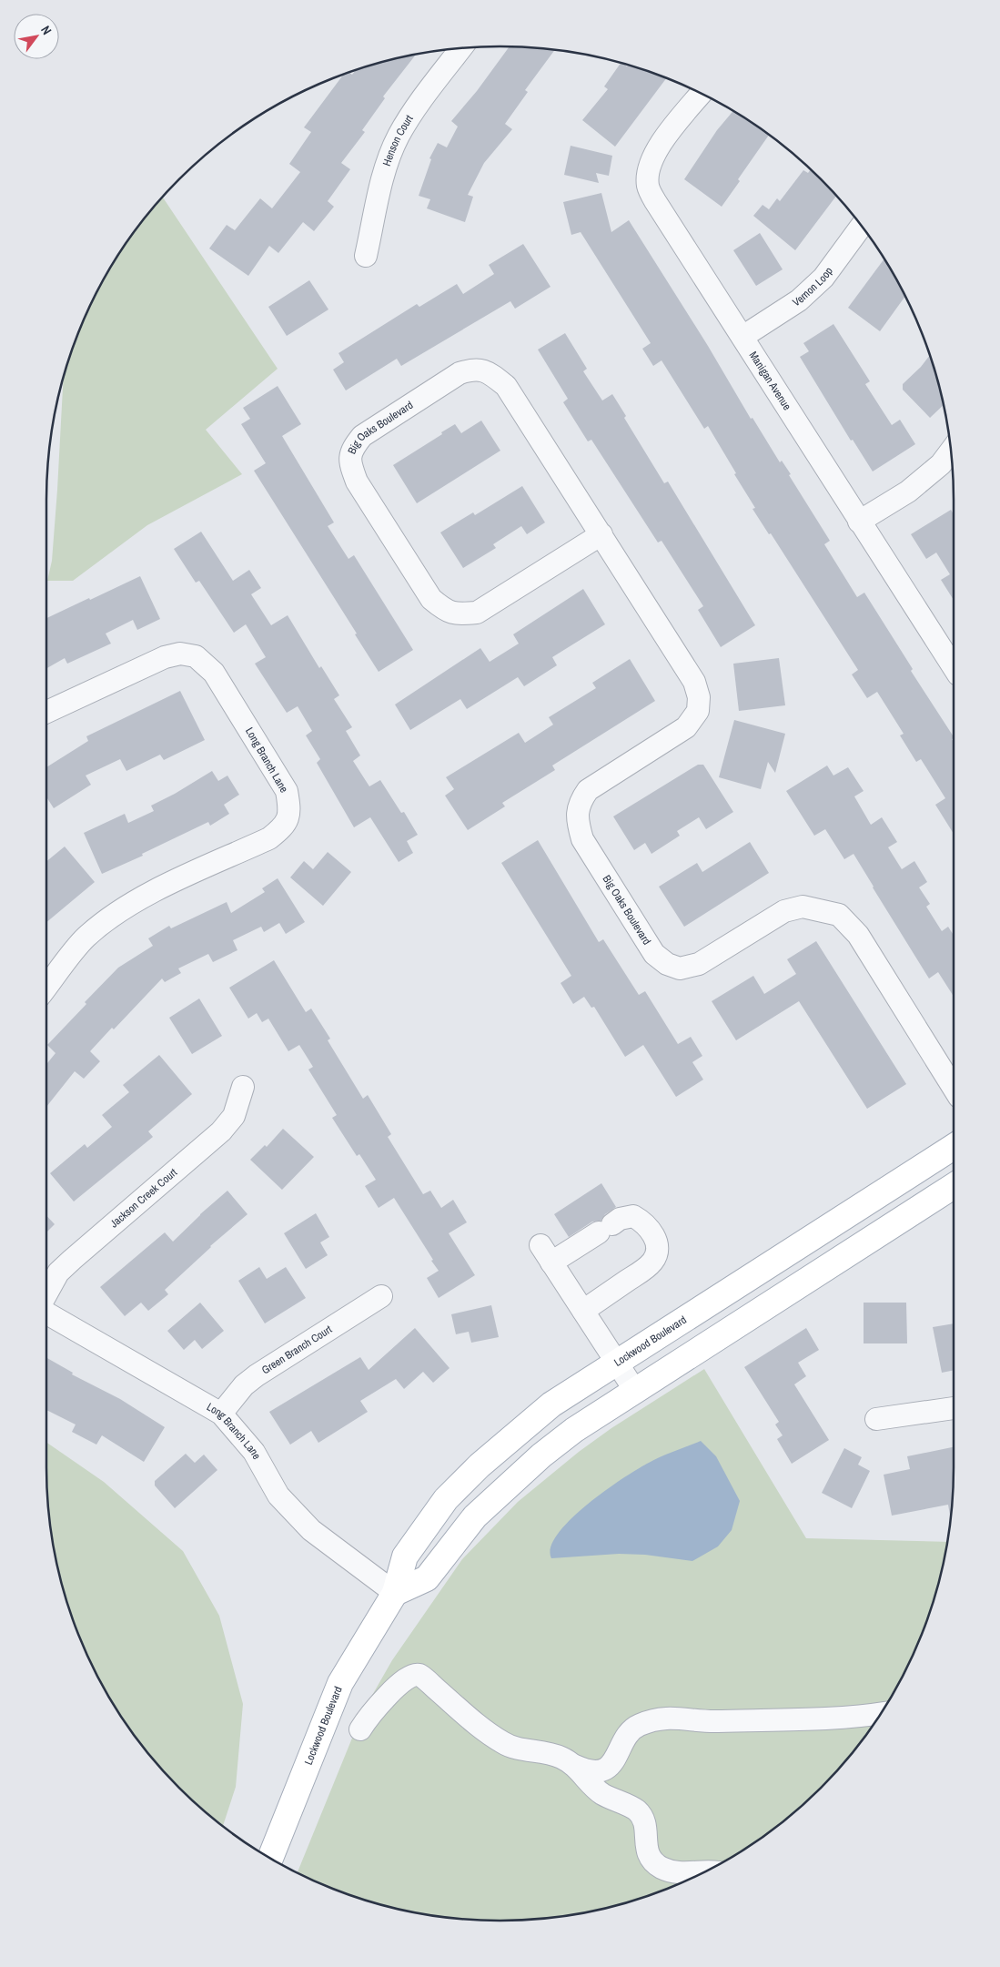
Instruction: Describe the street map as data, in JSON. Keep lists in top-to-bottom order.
{
  "streets": {
    "main road": ["Lockwood Boulevard"],
    "street": [
      "Henson Court",
      "Vernon Loop",
      "Manigan Avenue",
      "Big Oaks Boulevard",
      "Long Branch Lane",
      "Jackson Creek Court",
      "Green Branch Court"
    ]
  },
  "crossings": [
    ["Vernon Loop", "Manigan Avenue"],
    ["Long Branch Lane", "Lockwood Boulevard"],
    ["Long Branch Lane", "Green Branch Court"]
  ],
  "north": "top right"
}
